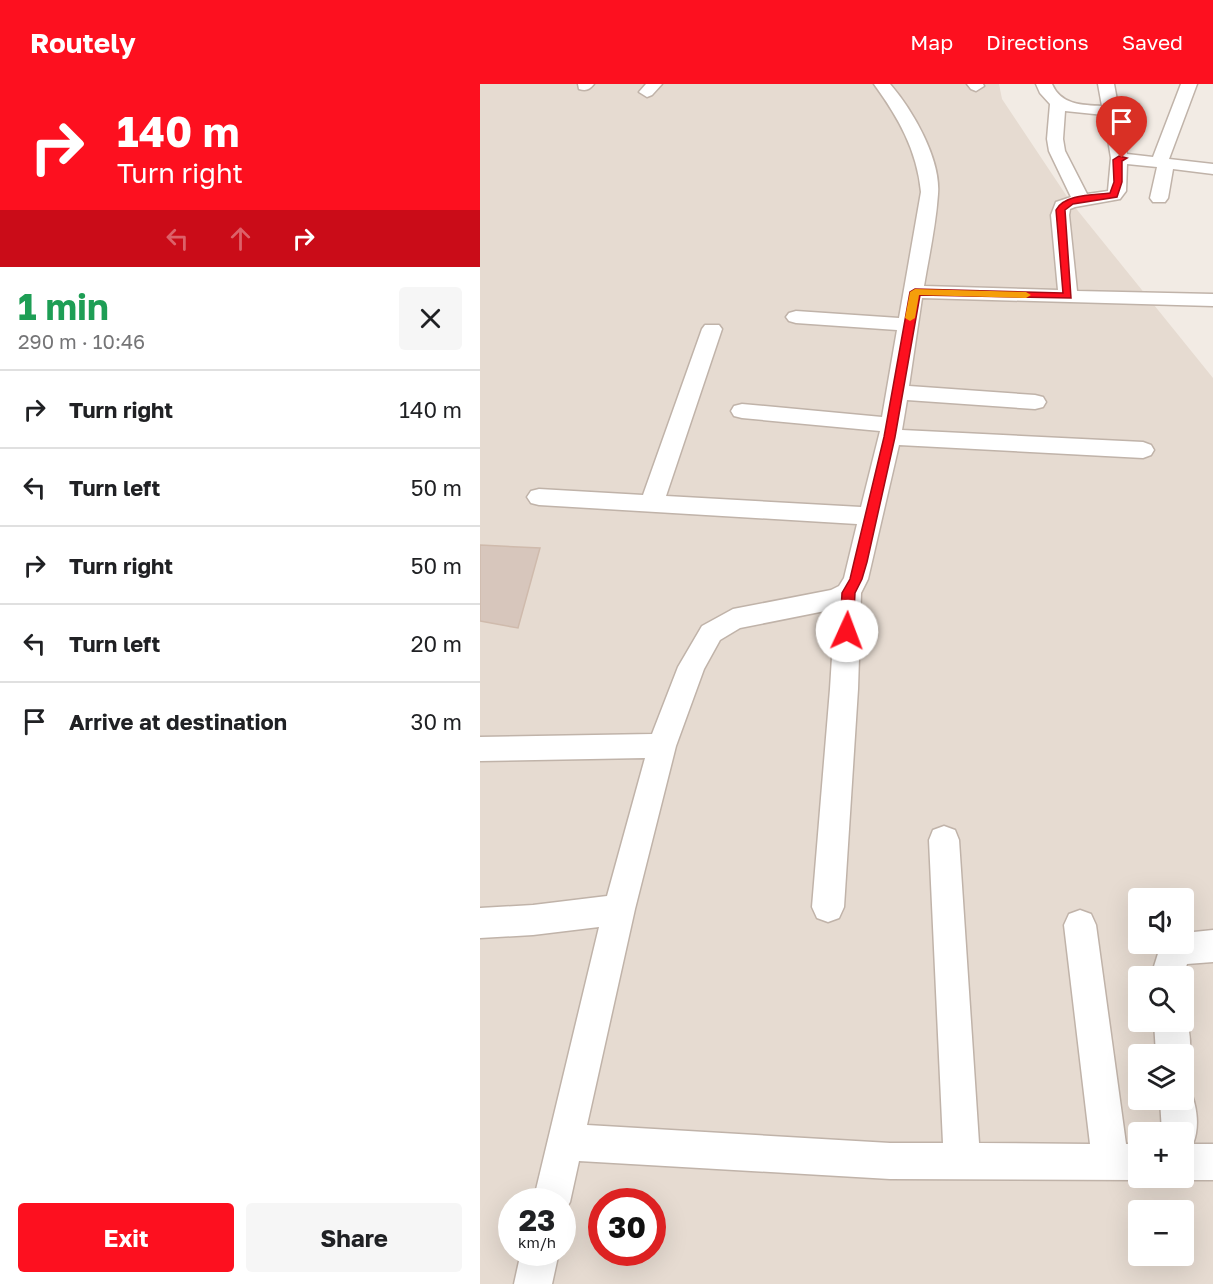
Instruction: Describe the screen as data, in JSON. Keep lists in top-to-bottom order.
{
  "page": {
    "header": "Routely",
    "nav": ["Map", "Directions", "Saved"],
    "turn": ["140 m", "Turn right"],
    "heading": ["1 min", "290 m · 10:46"],
    "list": [
      {
        "name": "Turn right",
        "value": "140 m"
      },
      {
        "name": "Turn left",
        "value": "50 m"
      },
      {
        "name": "Turn right",
        "value": "50 m"
      },
      {
        "name": "Turn left",
        "value": "20 m"
      },
      {
        "name": "Arrive at destination",
        "value": "30 m"
      }
    ],
    "map_buttons": ["+", "−"],
    "speed": "23 km/h",
    "limit": "30",
    "buttons": ["Exit", "Share"]
  }
}
